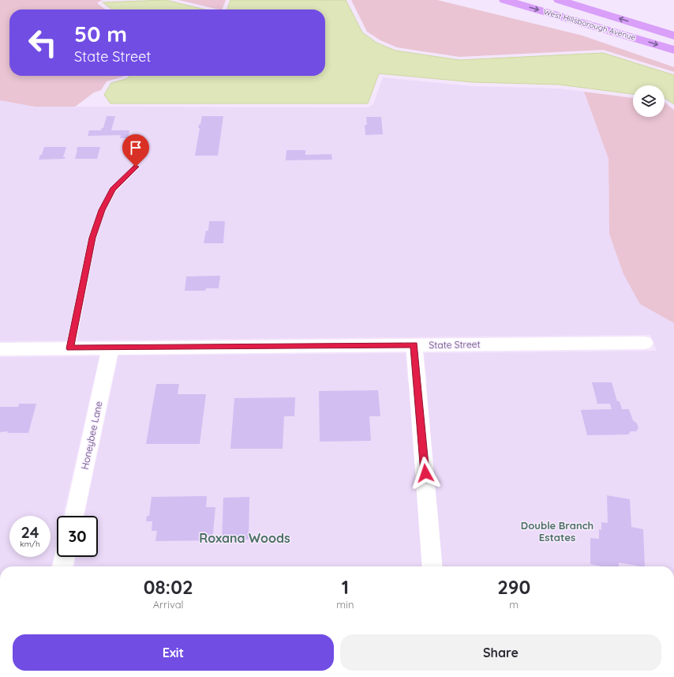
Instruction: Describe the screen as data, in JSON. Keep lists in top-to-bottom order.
{
  "streets": {
    "main road": ["West Hillsborough Avenue"],
    "street": ["State Street", "Honeybee Lane"]
  },
  "crossings": [
    ["State Street", "Honeybee Lane"]
  ],
  "districts": ["Double Branch Estates", "Roxana Woods"],
  "page": {
    "turn": ["50 m", "State Street"],
    "speed": "24 km/h",
    "limit": "30",
    "eta": [
      "08:02",
      "Arrival",
      "1",
      "min",
      "290",
      "m"
    ],
    "buttons": ["Exit", "Share"]
  }
}
